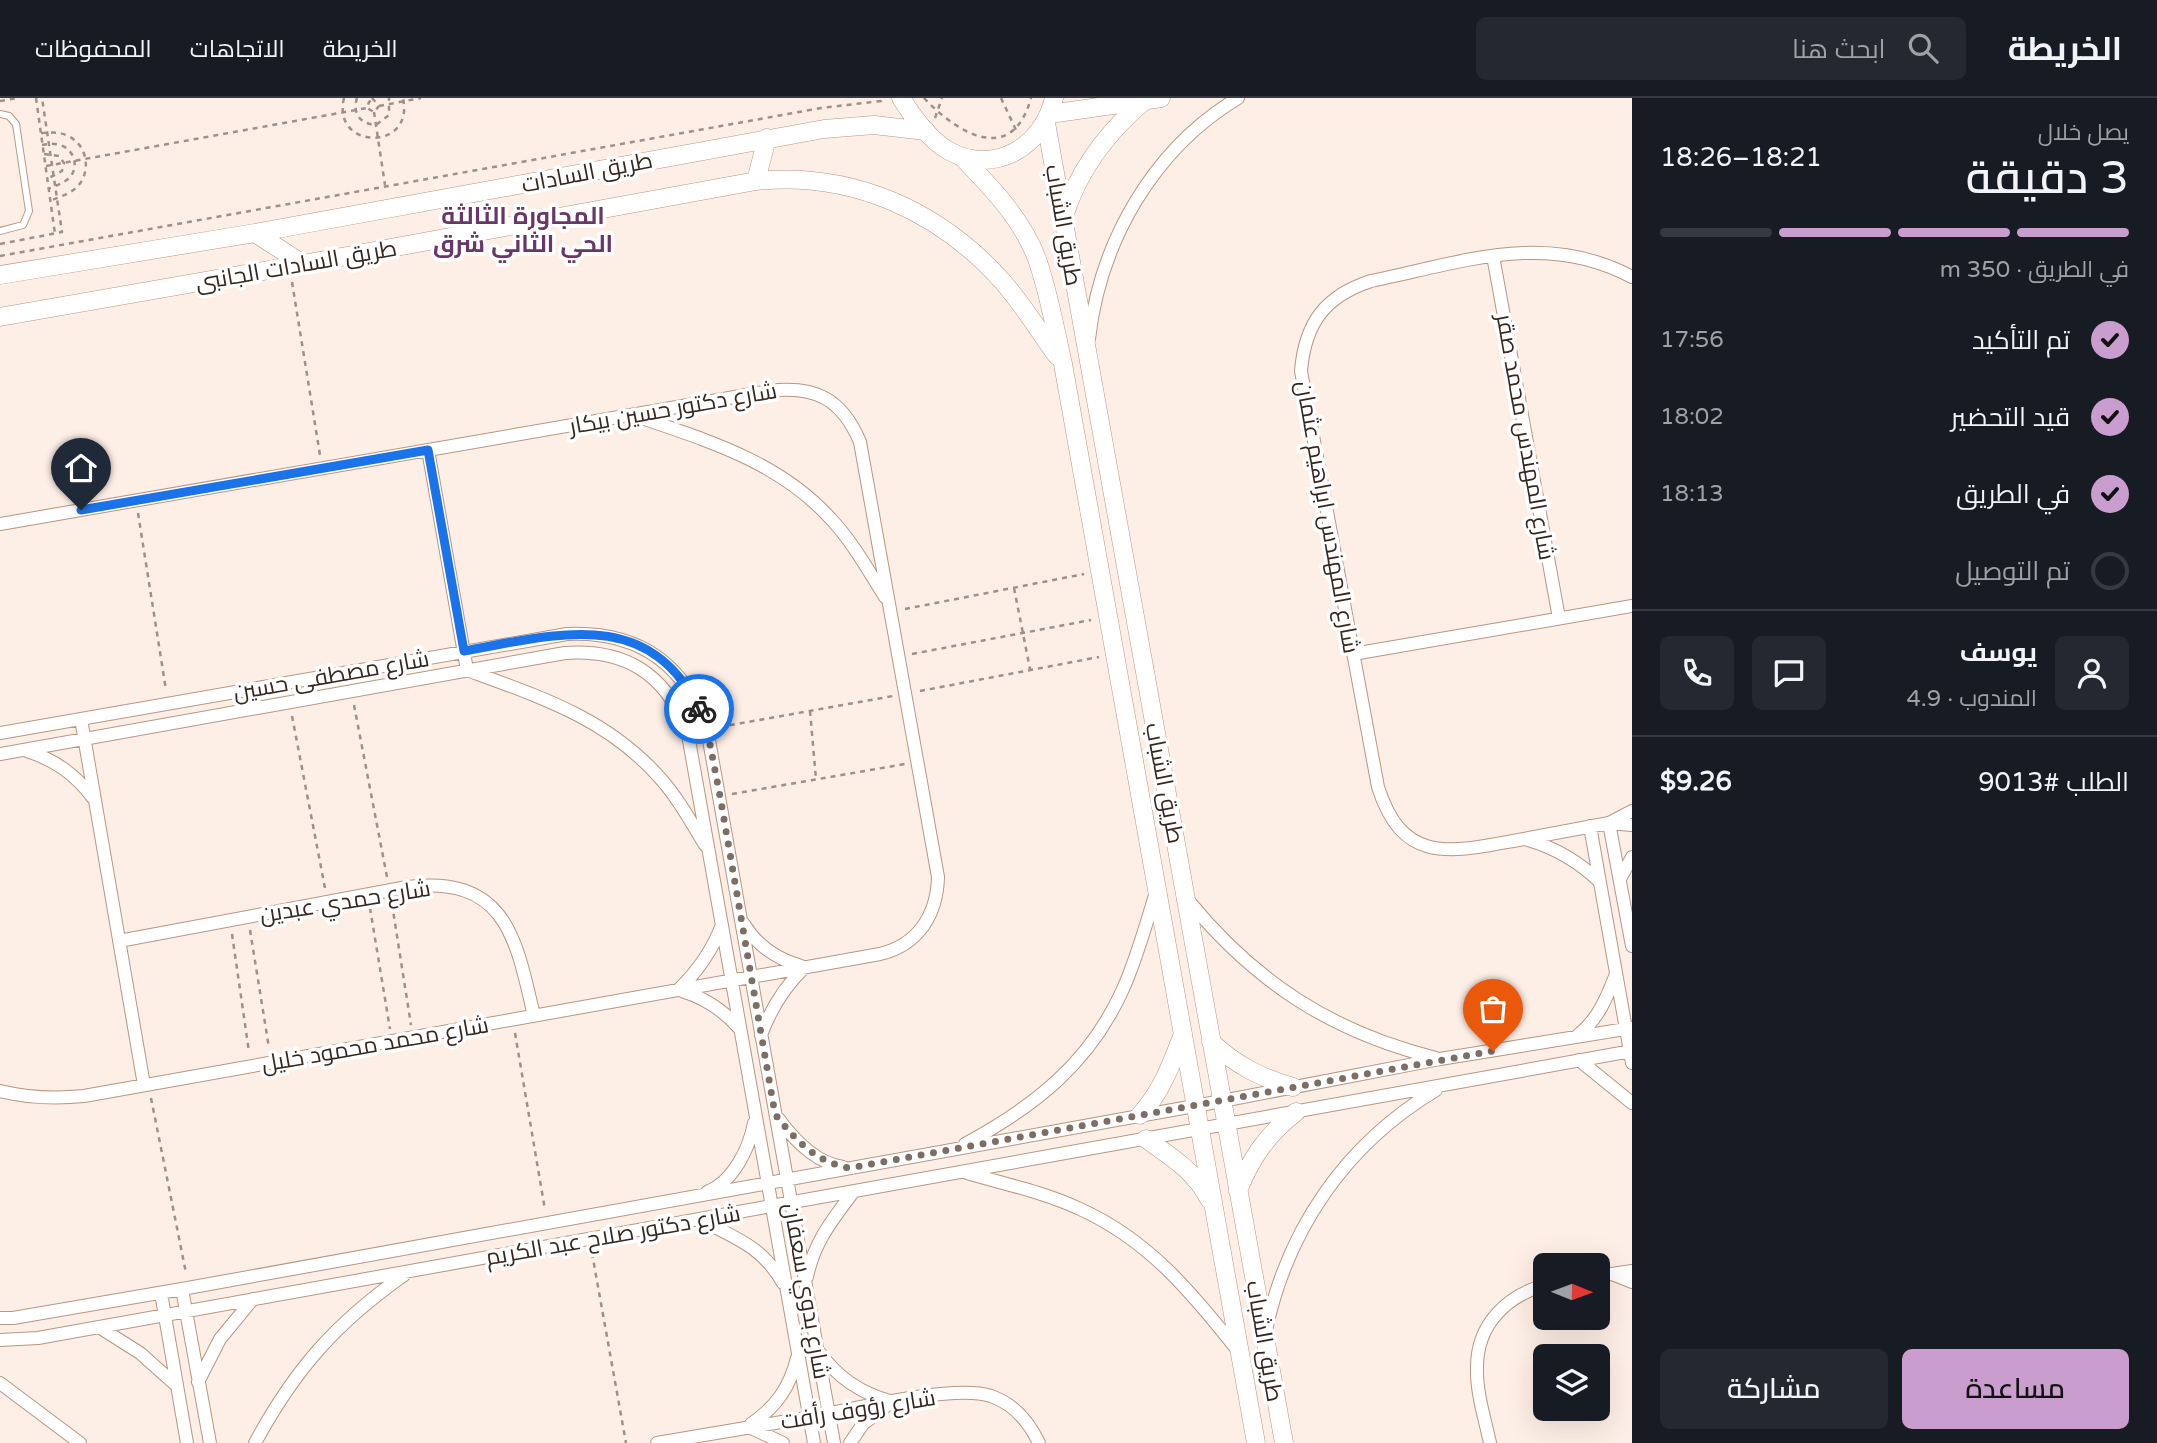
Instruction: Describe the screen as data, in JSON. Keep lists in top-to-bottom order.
{
  "streets": {
    "main road": ["طريق السادات", "طريق الشباب", "طريق السادات الجانبى"],
    "street": [
      "شارع دكتور حسين بيكار",
      "شارع المهندس محمد صقر",
      "شارع المهندس ابراهيم عثمان",
      "شارع مصطفى حسين",
      "شارع حمدي عبدين",
      "شارع محمد محمود خليل",
      "شارع دكتور صلاح عبد الكريم",
      "شارع بدوي سعفان",
      "شارع رؤوف رأفت"
    ]
  },
  "crossings": [
    ["طريق الشباب", "طريق السادات الجانبى"],
    ["طريق الشباب", "شارع دكتور صلاح عبد الكريم"],
    ["شارع دكتور حسين بيكار", "شارع مصطفى حسين"],
    ["شارع دكتور حسين بيكار", "شارع محمد محمود خليل"],
    ["شارع المهندس محمد صقر", "شارع المهندس ابراهيم عثمان"],
    ["شارع مصطفى حسين", "شارع محمد محمود خليل"],
    ["شارع مصطفى حسين", "شارع دكتور صلاح عبد الكريم"],
    ["شارع مصطفى حسين", "شارع بدوي سعفان"],
    ["شارع حمدي عبدين", "شارع محمد محمود خليل"],
    ["شارع دكتور صلاح عبد الكريم", "شارع بدوي سعفان"],
    ["شارع بدوي سعفان", "شارع رؤوف رأفت"]
  ],
  "districts": ["المجاورة الثالثة الحي الثاني شرق"],
  "north": "right",
  "page": {
    "header": "الخريطة",
    "search": "ابحث هنا",
    "nav": ["الخريطة", "الاتجاهات", "المحفوظات"],
    "heading": ["3 دقيقة", "يصل خلال", "18:21–18:26"],
    "panel": [
      "يوسف",
      "المندوب · 4.9",
      "الطلب #9013",
      "$9.26"
    ],
    "bar": "في الطريق · 350 m",
    "list": [
      ["تم التأكيد", "17:56"],
      ["قيد التحضير", "18:02"],
      ["في الطريق", "18:13"],
      "تم التوصيل"
    ],
    "buttons": ["مساعدة", "مشاركة"]
  }
}
